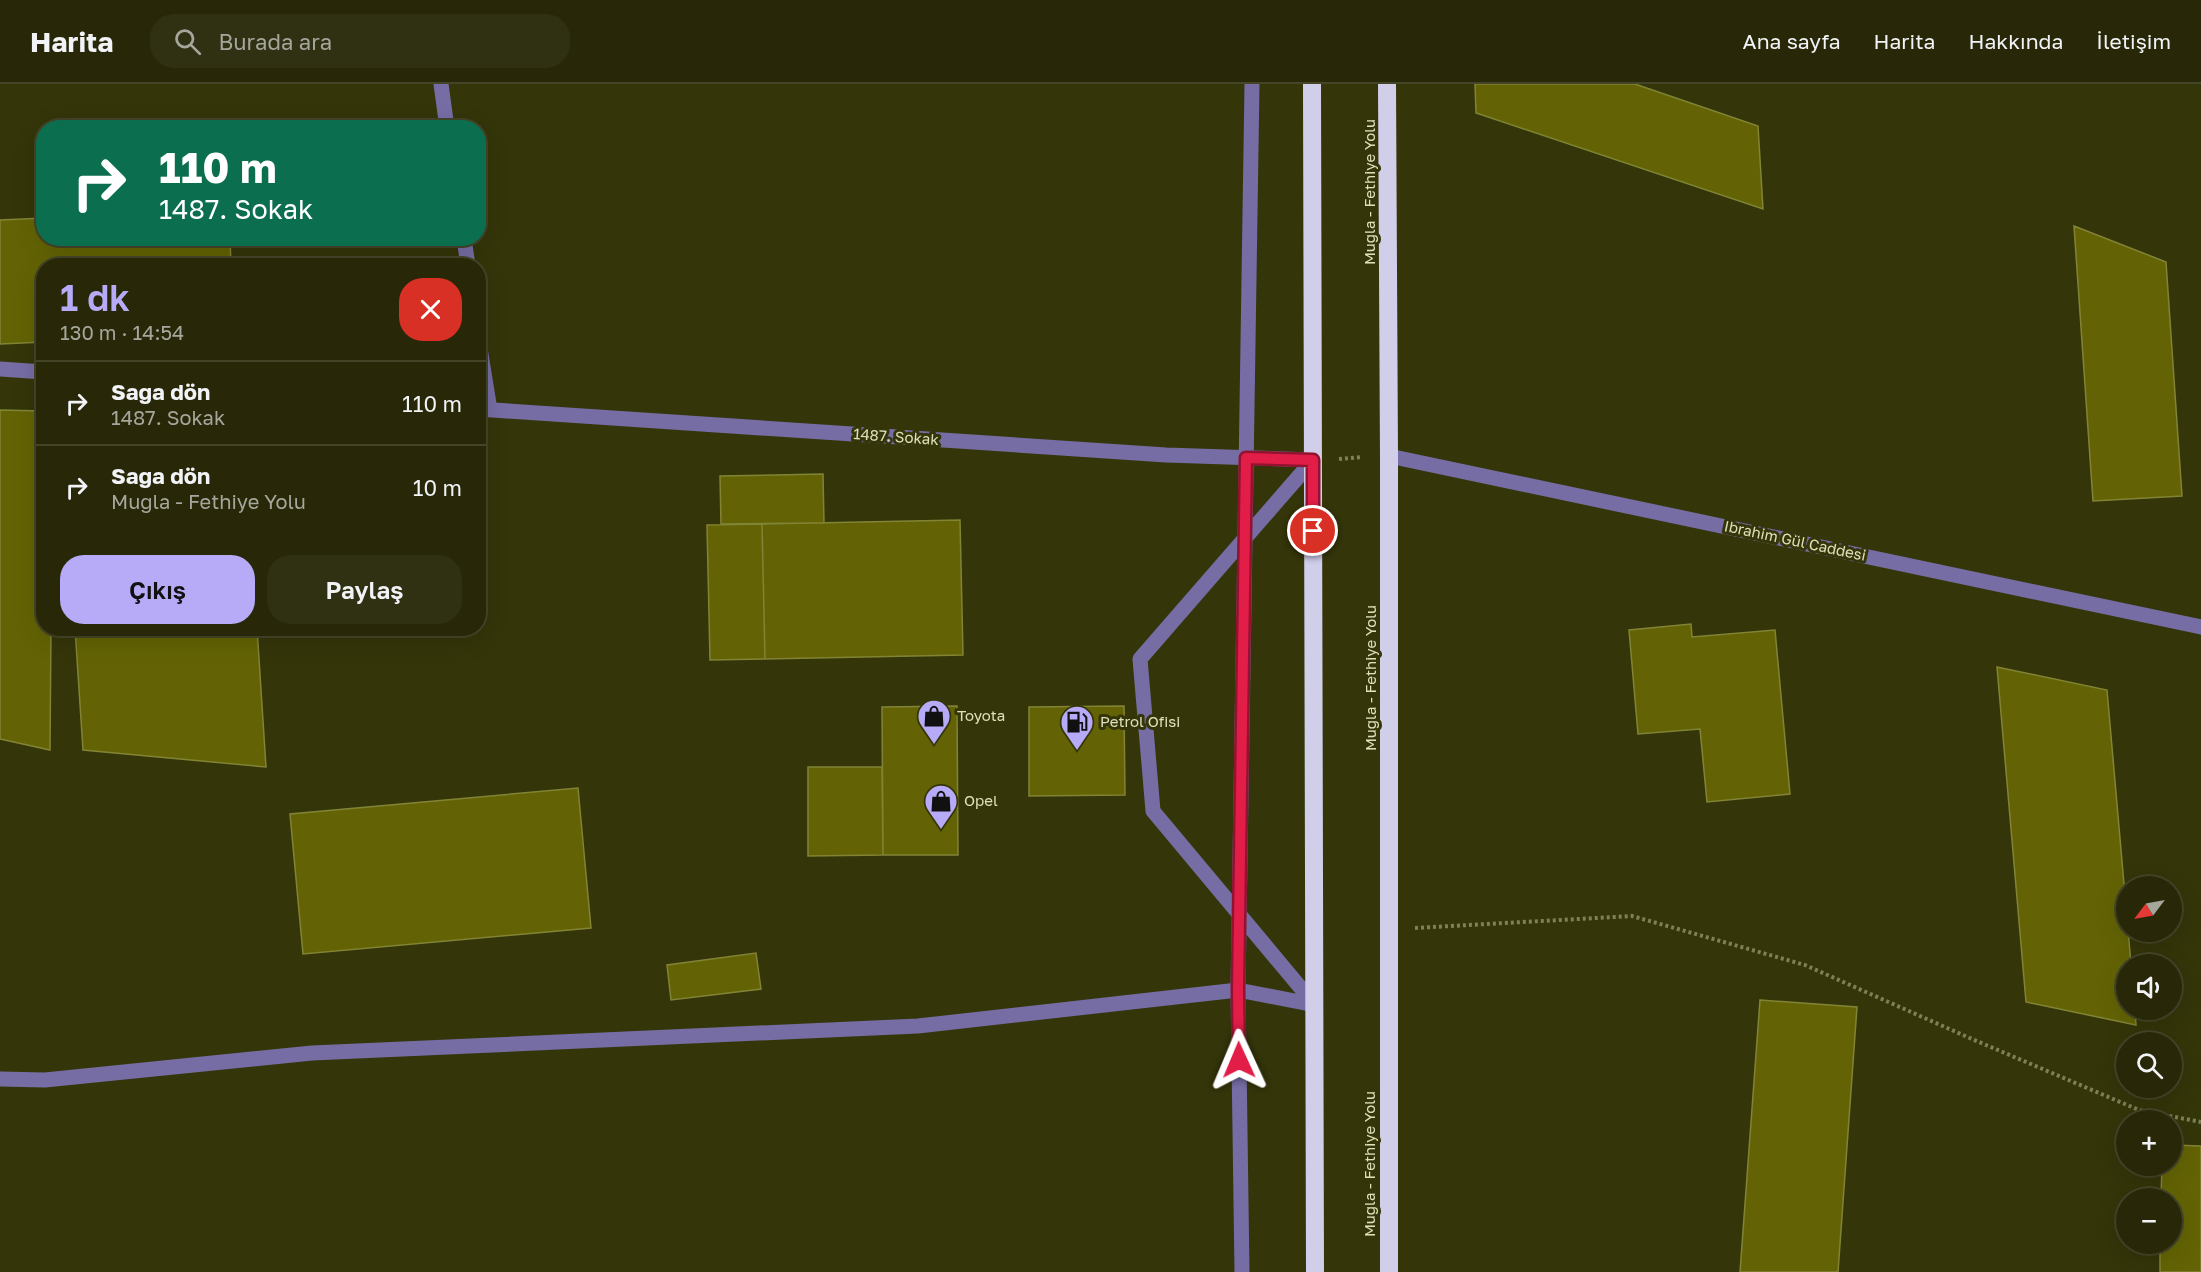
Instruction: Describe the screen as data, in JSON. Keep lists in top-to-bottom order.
{
  "streets": {
    "highway": ["Muğla - Fethiye Yolu"],
    "street": ["1487. Sokak", "Ibrahim Gül Caddesi"]
  },
  "crossings": [
    ["Muğla - Fethiye Yolu", "Ibrahim Gül Caddesi"]
  ],
  "places": {
    "shop": ["Toyota", "Opel"],
    "fuel station": ["Petrol Ofisi"]
  },
  "north": "bottom left",
  "page": {
    "header": "Harita",
    "search": "Burada ara",
    "nav": [
      "Ana sayfa",
      "Harita",
      "Hakkında",
      "İletişim"
    ],
    "turn": ["110 m", "1487. Sokak"],
    "heading": ["1 dk", "130 m · 14:54"],
    "list": [
      {
        "name": "Sağa dön",
        "note": "1487. Sokak",
        "value": "110 m"
      },
      {
        "name": "Sağa dön",
        "note": "Muğla - Fethiye Yolu",
        "value": "10 m"
      }
    ],
    "buttons": ["Çıkış", "Paylaş"],
    "map_buttons": ["+", "−"]
  }
}
